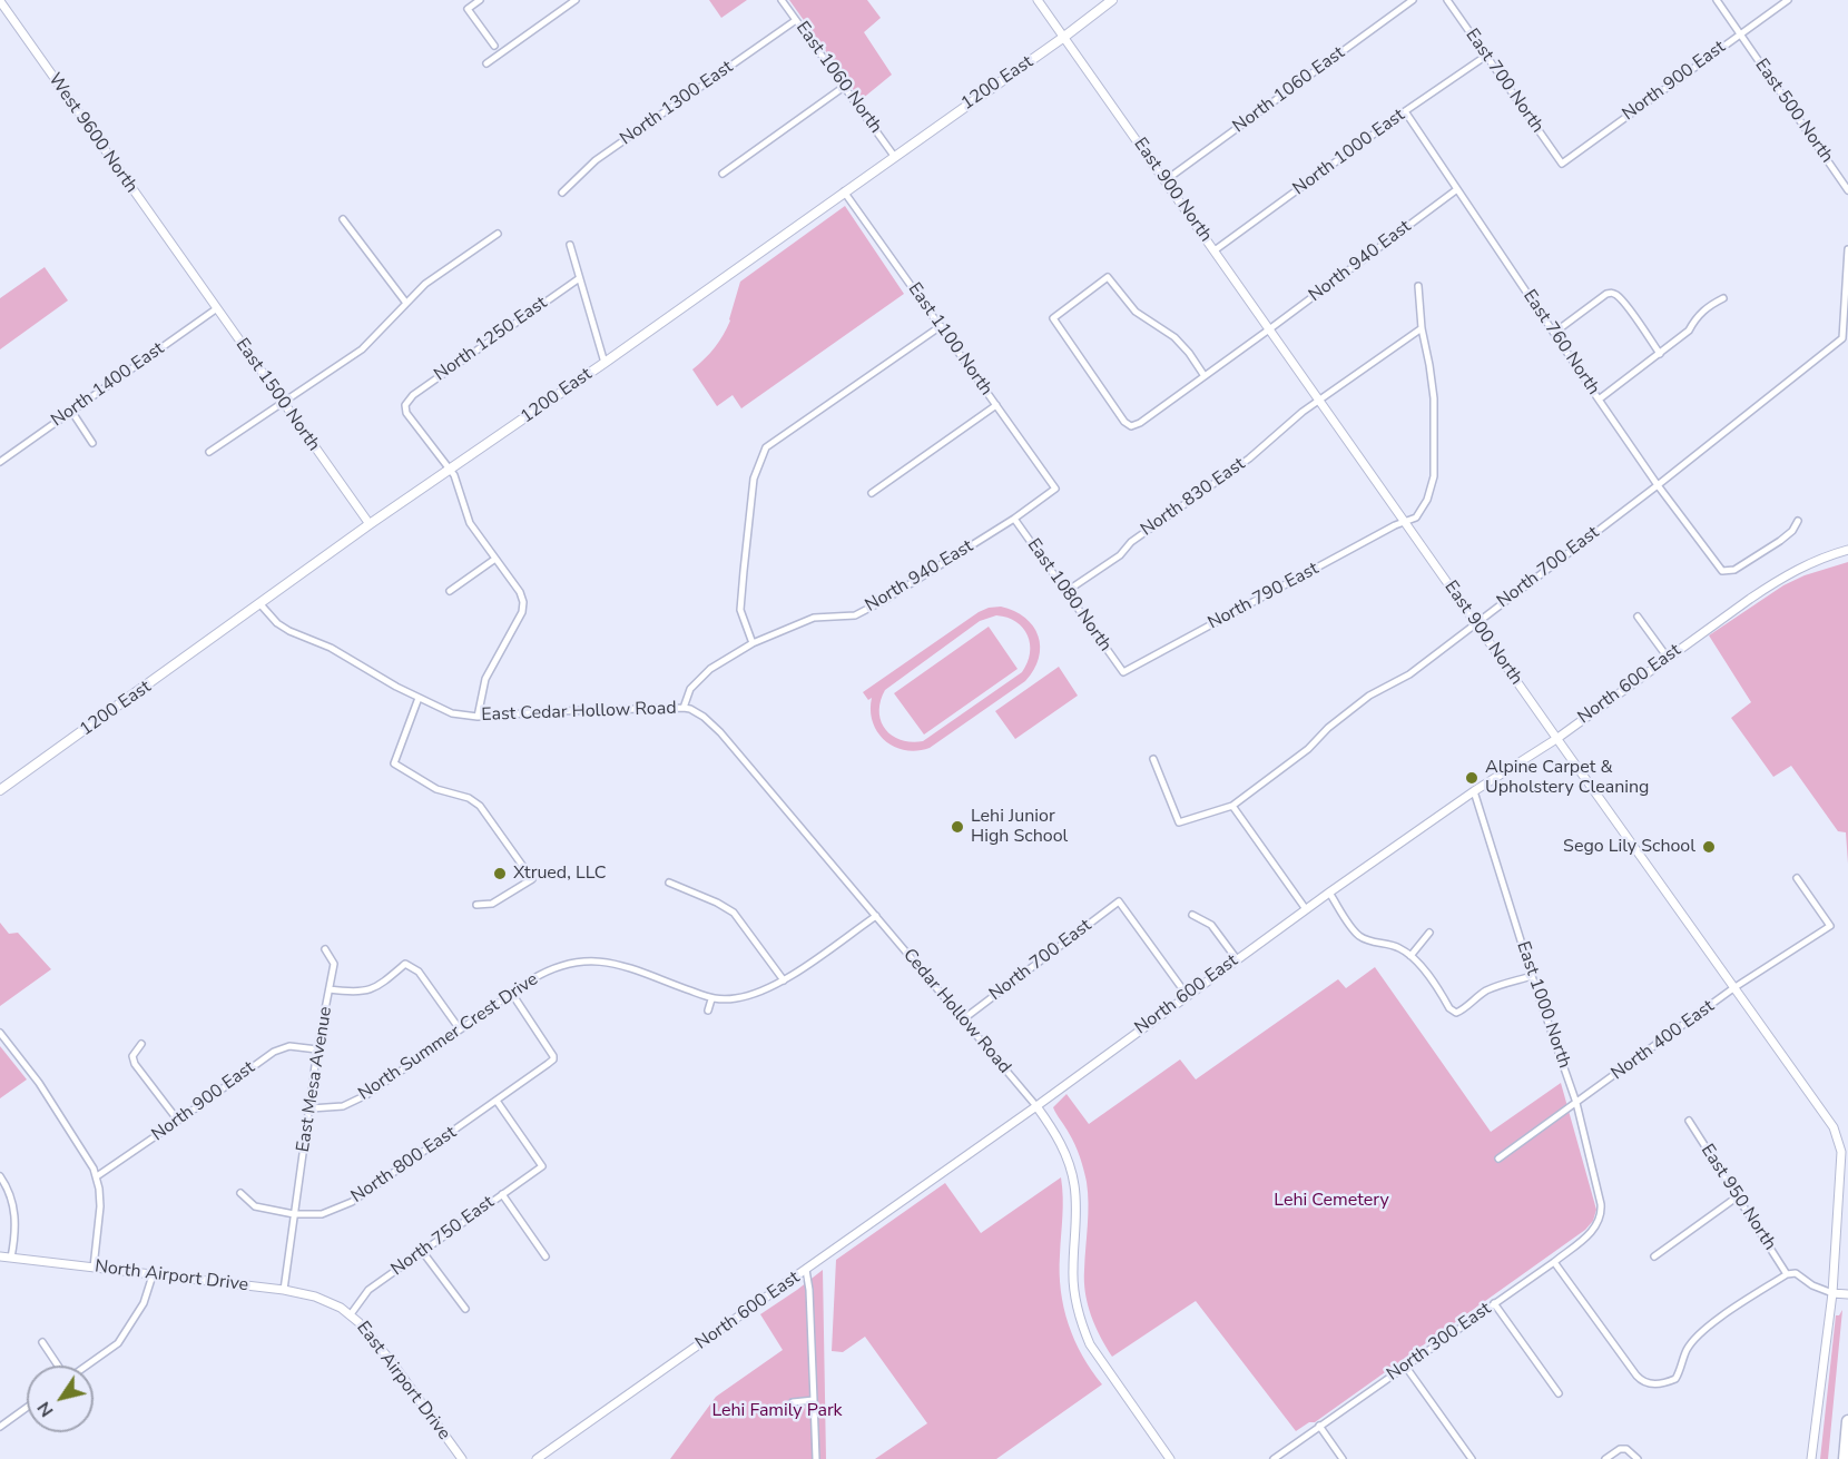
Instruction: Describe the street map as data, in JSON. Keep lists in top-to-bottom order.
{
  "streets": {
    "main road": ["1200 East"],
    "street": [
      "East 1060 North",
      "East 700 North",
      "North 900 East",
      "North 1060 East",
      "North 1300 East",
      "East 500 North",
      "West 9600 North",
      "North 1000 East",
      "East 900 North",
      "North 940 East",
      "North 1250 East",
      "East 1100 North",
      "East 760 North",
      "North 1400 East",
      "East 1500 North",
      "North 830 East",
      "North 700 East",
      "East 1080 North",
      "North 790 East",
      "North 600 East",
      "East Cedar Hollow Road",
      "East 1000 North",
      "Cedar Hollow Road",
      "North Summer Crest Drive",
      "North 400 East",
      "East Mesa Avenue",
      "North 800 East",
      "East 950 North",
      "North 750 East",
      "North Airport Drive",
      "North 300 East",
      "East Airport Drive"
    ]
  },
  "crossings": [
    ["East 1060 North", "1200 East"],
    ["East 1060 North", "North 1300 East"],
    ["East 700 North", "North 900 East"],
    ["East 700 North", "North 1000 East"],
    ["North 900 East", "East 500 North"],
    ["North 900 East", "East Mesa Avenue"],
    ["1200 East", "East 900 North"],
    ["1200 East", "North 1250 East"],
    ["1200 East", "East 1100 North"],
    ["1200 East", "East 1500 North"],
    ["1200 East", "East Cedar Hollow Road"],
    ["North 1060 East", "East 900 North"],
    ["West 9600 North", "East 1500 North"],
    ["North 1000 East", "East 900 North"],
    ["North 1000 East", "East 760 North"],
    ["East 900 North", "North 940 East"],
    ["East 900 North", "North 830 East"],
    ["East 900 North", "North 700 East"],
    ["East 900 North", "North 790 East"],
    ["East 900 North", "North 600 East"],
    ["East 900 North", "North 400 East"],
    ["North 940 East", "East 1100 North"],
    ["North 940 East", "East 760 North"],
    ["North 940 East", "East 1080 North"],
    ["North 940 East", "East Cedar Hollow Road"],
    ["East 760 North", "North 700 East"],
    ["North 1400 East", "East 1500 North"],
    ["North 830 East", "East 1080 North"],
    ["North 830 East", "North 790 East"],
    ["North 700 East", "North 600 East"],
    ["North 700 East", "Cedar Hollow Road"],
    ["East 1080 North", "North 790 East"],
    ["North 600 East", "East 1000 North"],
    ["North 600 East", "Cedar Hollow Road"],
    ["East Cedar Hollow Road", "Cedar Hollow Road"],
    ["East Cedar Hollow Road", "North Summer Crest Drive"],
    ["East 1000 North", "North 400 East"],
    ["East 1000 North", "North 300 East"],
    ["Cedar Hollow Road", "North Summer Crest Drive"],
    ["North Summer Crest Drive", "East Mesa Avenue"],
    ["North Summer Crest Drive", "North 800 East"],
    ["East Mesa Avenue", "North 800 East"],
    ["East Mesa Avenue", "North Airport Drive"],
    ["North 800 East", "North 750 East"],
    ["North 750 East", "East Airport Drive"],
    ["North Airport Drive", "East Airport Drive"]
  ],
  "parks": ["Lehi Cemetery", "Lehi Family Park"],
  "places": [
    "Alpine Carpet & Upholstery Cleaning",
    "Lehi Junior High School",
    "Sego Lily School",
    "Xtrued, LLC"
  ],
  "north": "bottom left"
}
